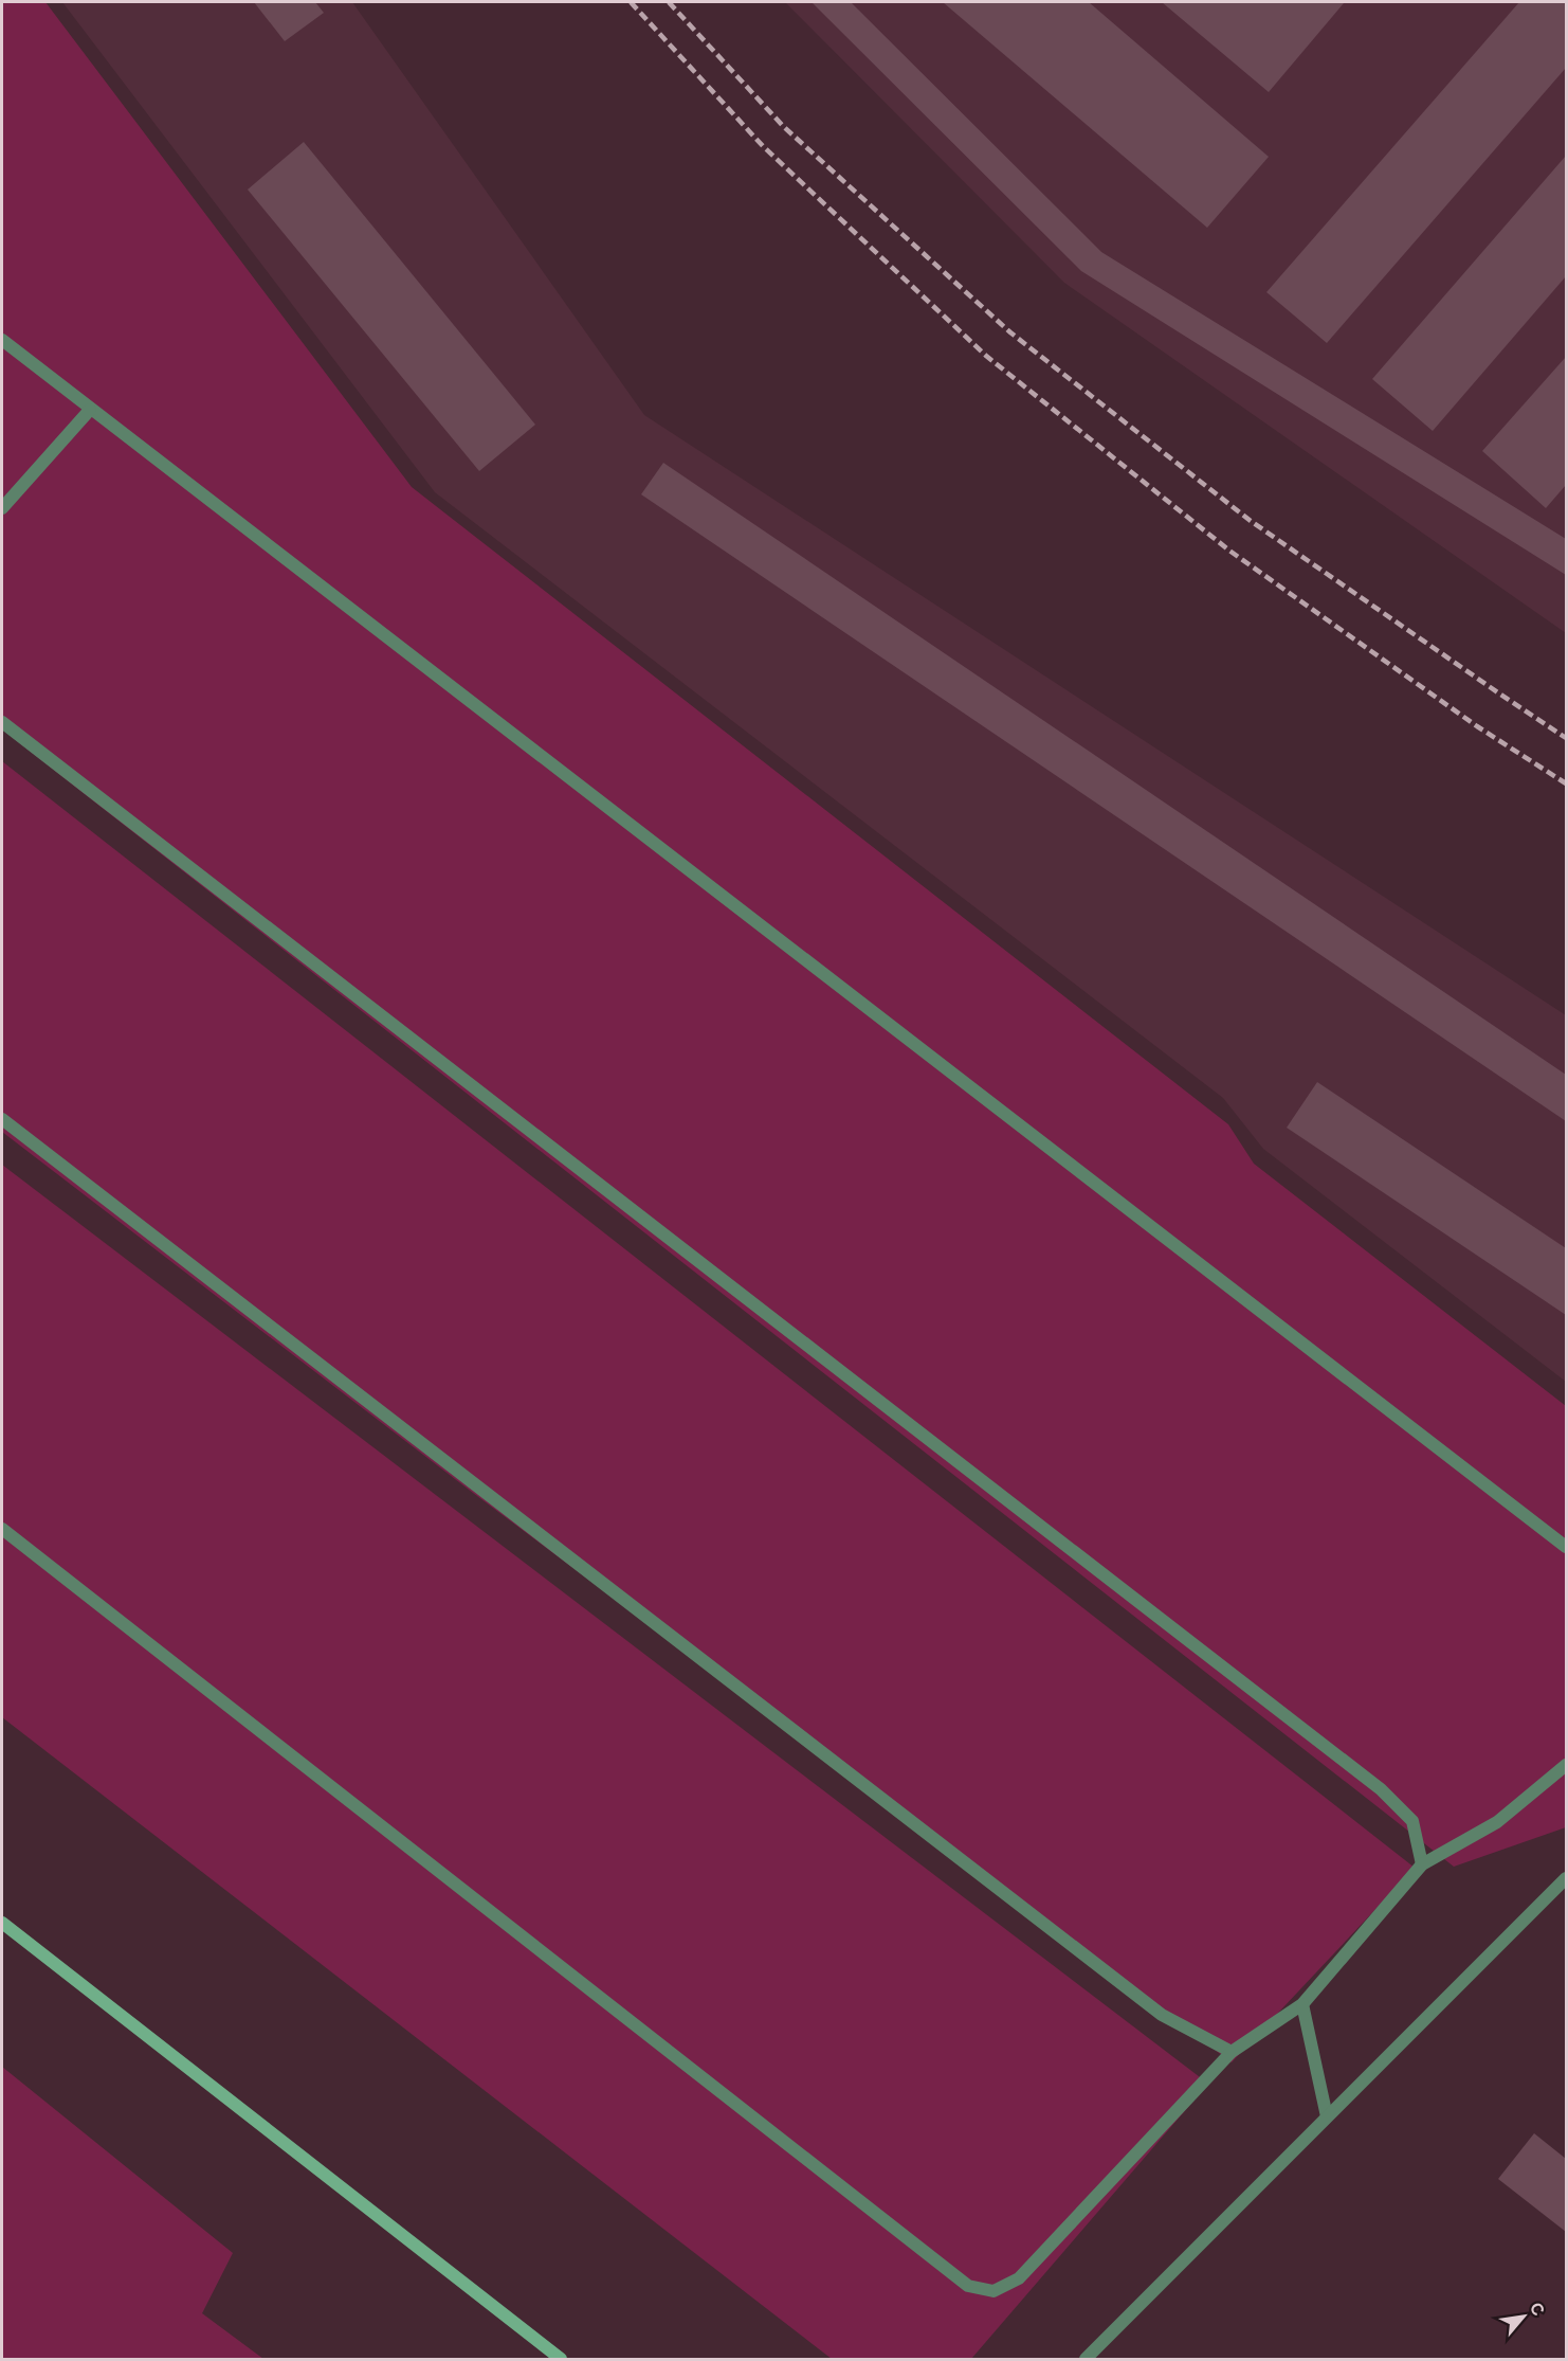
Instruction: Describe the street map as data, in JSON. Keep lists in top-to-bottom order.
{
  "north": "top right"
}
